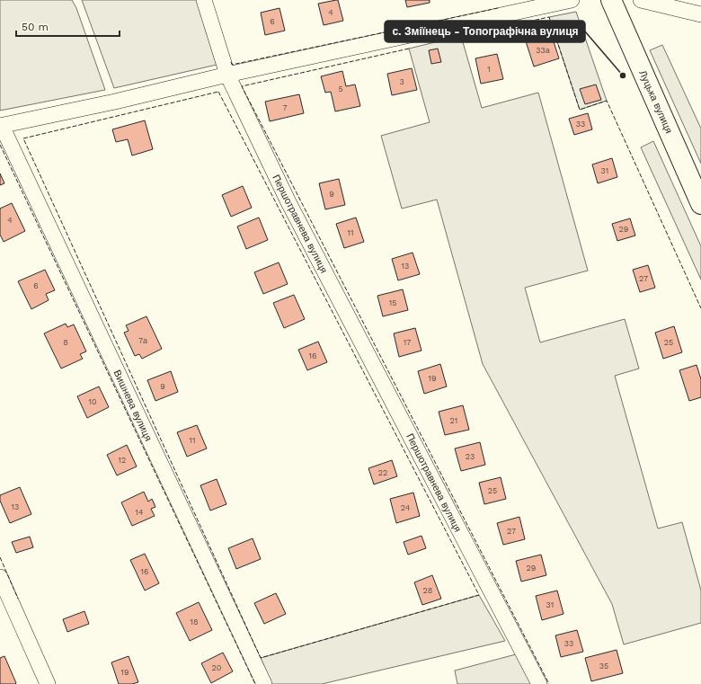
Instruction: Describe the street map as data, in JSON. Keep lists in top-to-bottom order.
{
  "streets": {
    "main road": ["Луцька вулиця"],
    "street": ["Першотравнева вулиця", "Вишнева вулиця"]
  },
  "places": ["с. Зміїнець - Топографічна вулиця"],
  "house_numbers": [
    "4",
    "6",
    "33а",
    "1",
    "3",
    "5",
    "7",
    "33",
    "31",
    "9",
    "4",
    "29",
    "11",
    "13",
    "27",
    "6",
    "15",
    "7а",
    "8",
    "17",
    "25",
    "16",
    "19",
    "9",
    "10",
    "21",
    "11",
    "23",
    "12",
    "22",
    "25",
    "13",
    "24",
    "14",
    "27",
    "29",
    "16",
    "28",
    "31",
    "18",
    "33",
    "35",
    "20",
    "19"
  ],
  "scale_bar": "50 m"
}
